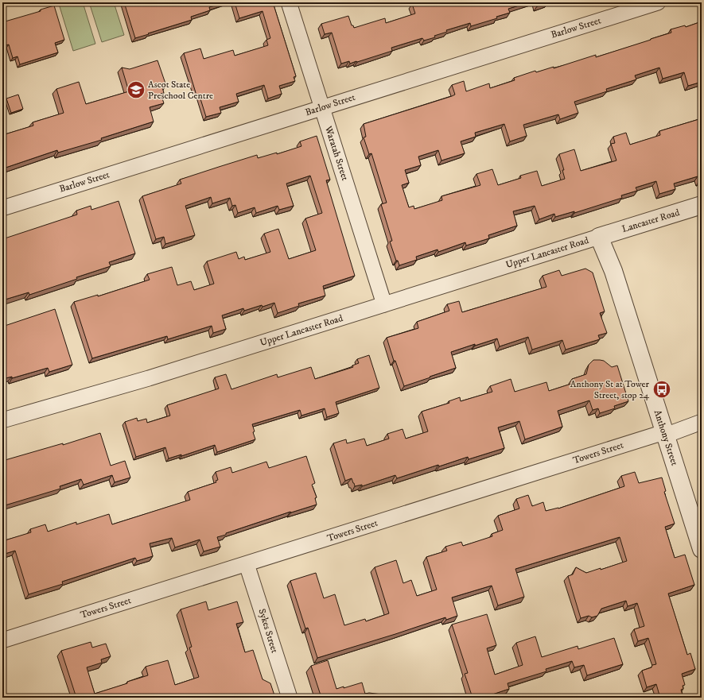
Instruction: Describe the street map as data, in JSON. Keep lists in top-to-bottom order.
{
  "streets": {
    "street": [
      "Barlow Street",
      "Waratah Street",
      "Lancaster Road",
      "Upper Lancaster Road",
      "Anthony Street",
      "Towers Street",
      "Sykes Street"
    ]
  },
  "crossings": [
    ["Barlow Street", "Waratah Street"],
    ["Waratah Street", "Upper Lancaster Road"],
    ["Lancaster Road", "Upper Lancaster Road"],
    ["Lancaster Road", "Anthony Street"],
    ["Upper Lancaster Road", "Anthony Street"],
    ["Anthony Street", "Towers Street"],
    ["Towers Street", "Sykes Street"]
  ],
  "places": {
    "school or university": ["Ascot State Preschool Centre"],
    "bus stop": ["Anthony St at Tower Street, stop 24"]
  }
}
